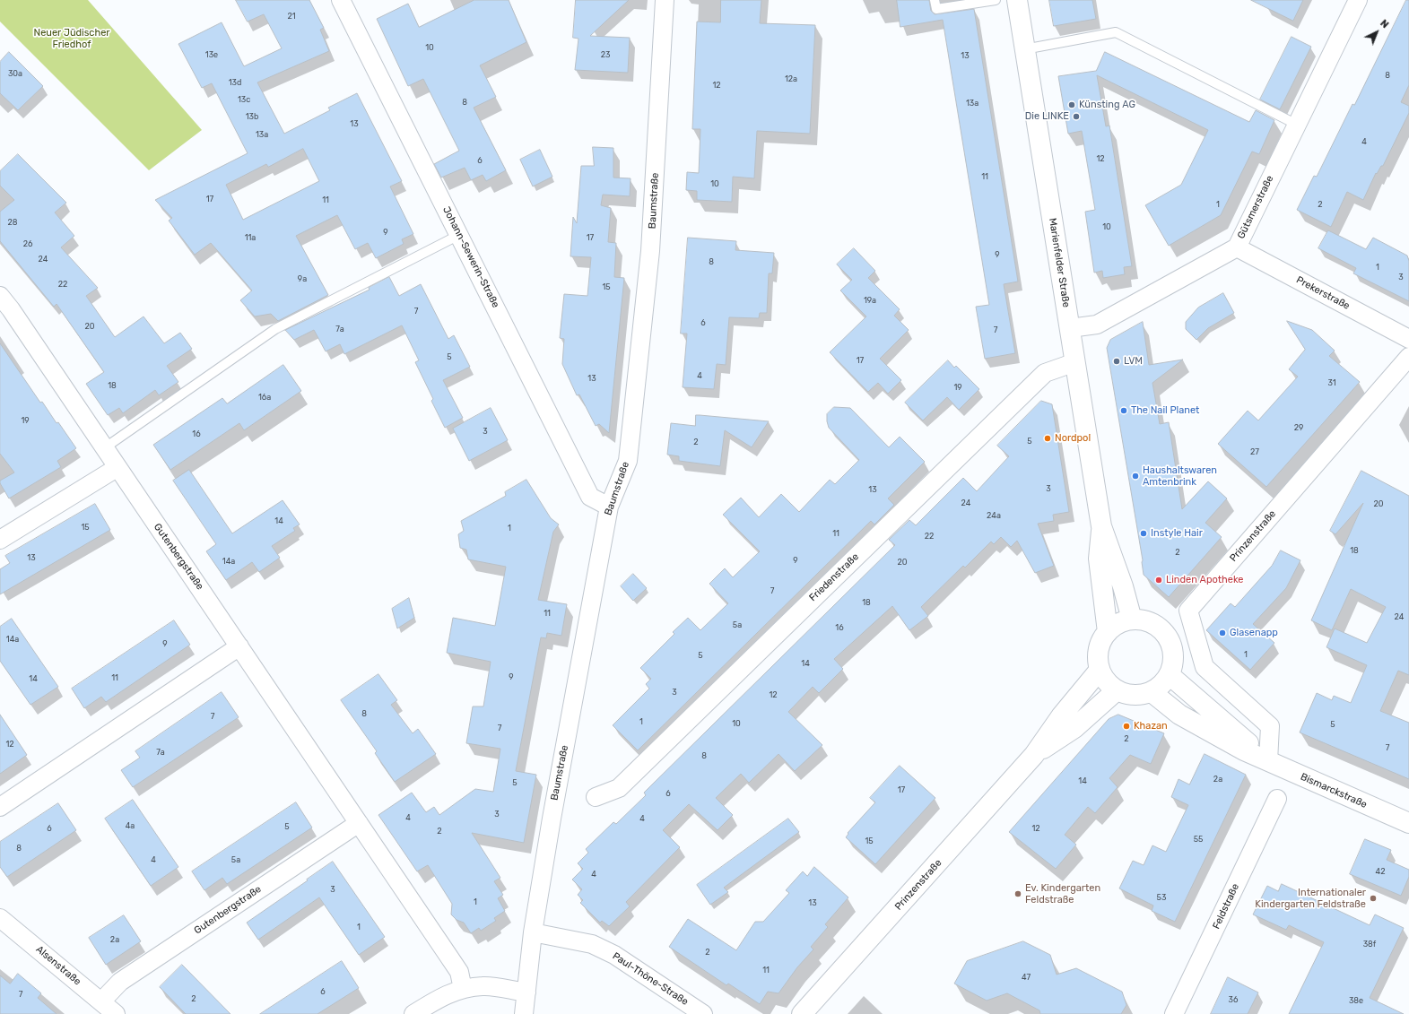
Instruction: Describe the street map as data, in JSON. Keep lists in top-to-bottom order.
{
  "streets": {
    "street": [
      "Baumstraße",
      "Gütsmerstraße",
      "Johann-Sewerin-Straße",
      "Marienfelder Straße",
      "Prekerstraße",
      "Prinzenstraße",
      "Gutenbergstraße",
      "Friedenstraße",
      "Bismarckstraße",
      "Feldstraße",
      "Alsenstraße",
      "Paul-Thöne-Straße"
    ]
  },
  "crossings": [
    ["Baumstraße", "Johann-Sewerin-Straße"],
    ["Baumstraße", "Paul-Thöne-Straße"],
    ["Gütsmerstraße", "Marienfelder Straße"],
    ["Gütsmerstraße", "Prekerstraße"],
    ["Marienfelder Straße", "Prinzenstraße"],
    ["Marienfelder Straße", "Friedenstraße"],
    ["Marienfelder Straße", "Bismarckstraße"],
    ["Prinzenstraße", "Bismarckstraße"],
    ["Gutenbergstraße", "Alsenstraße"]
  ],
  "parks": ["Neuer Jüdischer Friedhof"],
  "places": [
    "Künsting AG",
    "Die LINKE",
    "LVM",
    "The Nail Planet",
    "Nordpol",
    "Haushaltswaren Amtenbrink",
    "Instyle Hair",
    "Linden Apotheke",
    "Glasenapp",
    "Khazan",
    "Ev. Kindergarten Feldstraße",
    "Internationaler Kindergarten Feldstraße"
  ],
  "house_numbers": [
    "21",
    "10",
    "13e",
    "23",
    "13",
    "30a",
    "8",
    "12a",
    "13d",
    "12",
    "13c",
    "8",
    "13a",
    "13b",
    "13",
    "13a",
    "4",
    "12",
    "6",
    "11",
    "10",
    "17",
    "11",
    "1",
    "2",
    "28",
    "10",
    "9",
    "11a",
    "17",
    "26",
    "9",
    "24",
    "8",
    "1",
    "3",
    "9a",
    "22",
    "15",
    "19a",
    "7",
    "6",
    "20",
    "7a",
    "7",
    "5",
    "17",
    "4",
    "13",
    "31",
    "18",
    "19",
    "16a",
    "19",
    "29",
    "3",
    "16",
    "5",
    "2",
    "27",
    "3",
    "13",
    "24",
    "20",
    "24a",
    "14",
    "15",
    "1",
    "11",
    "22",
    "18",
    "2",
    "13",
    "9",
    "14a",
    "20",
    "7",
    "18",
    "11",
    "24",
    "5a",
    "16",
    "14a",
    "9",
    "1",
    "5",
    "14",
    "9",
    "11",
    "14",
    "3",
    "12",
    "8",
    "7",
    "1",
    "10",
    "5",
    "7",
    "2",
    "12",
    "7",
    "7a",
    "8",
    "2a",
    "14",
    "5",
    "17",
    "6",
    "3",
    "4",
    "4",
    "4a",
    "5",
    "6",
    "12",
    "2",
    "55",
    "15",
    "8",
    "4",
    "5a",
    "42",
    "4",
    "3",
    "53",
    "1",
    "13",
    "1",
    "2a",
    "38f",
    "2",
    "11",
    "47",
    "6",
    "7",
    "2",
    "36",
    "38e"
  ],
  "north": "top right"
}
